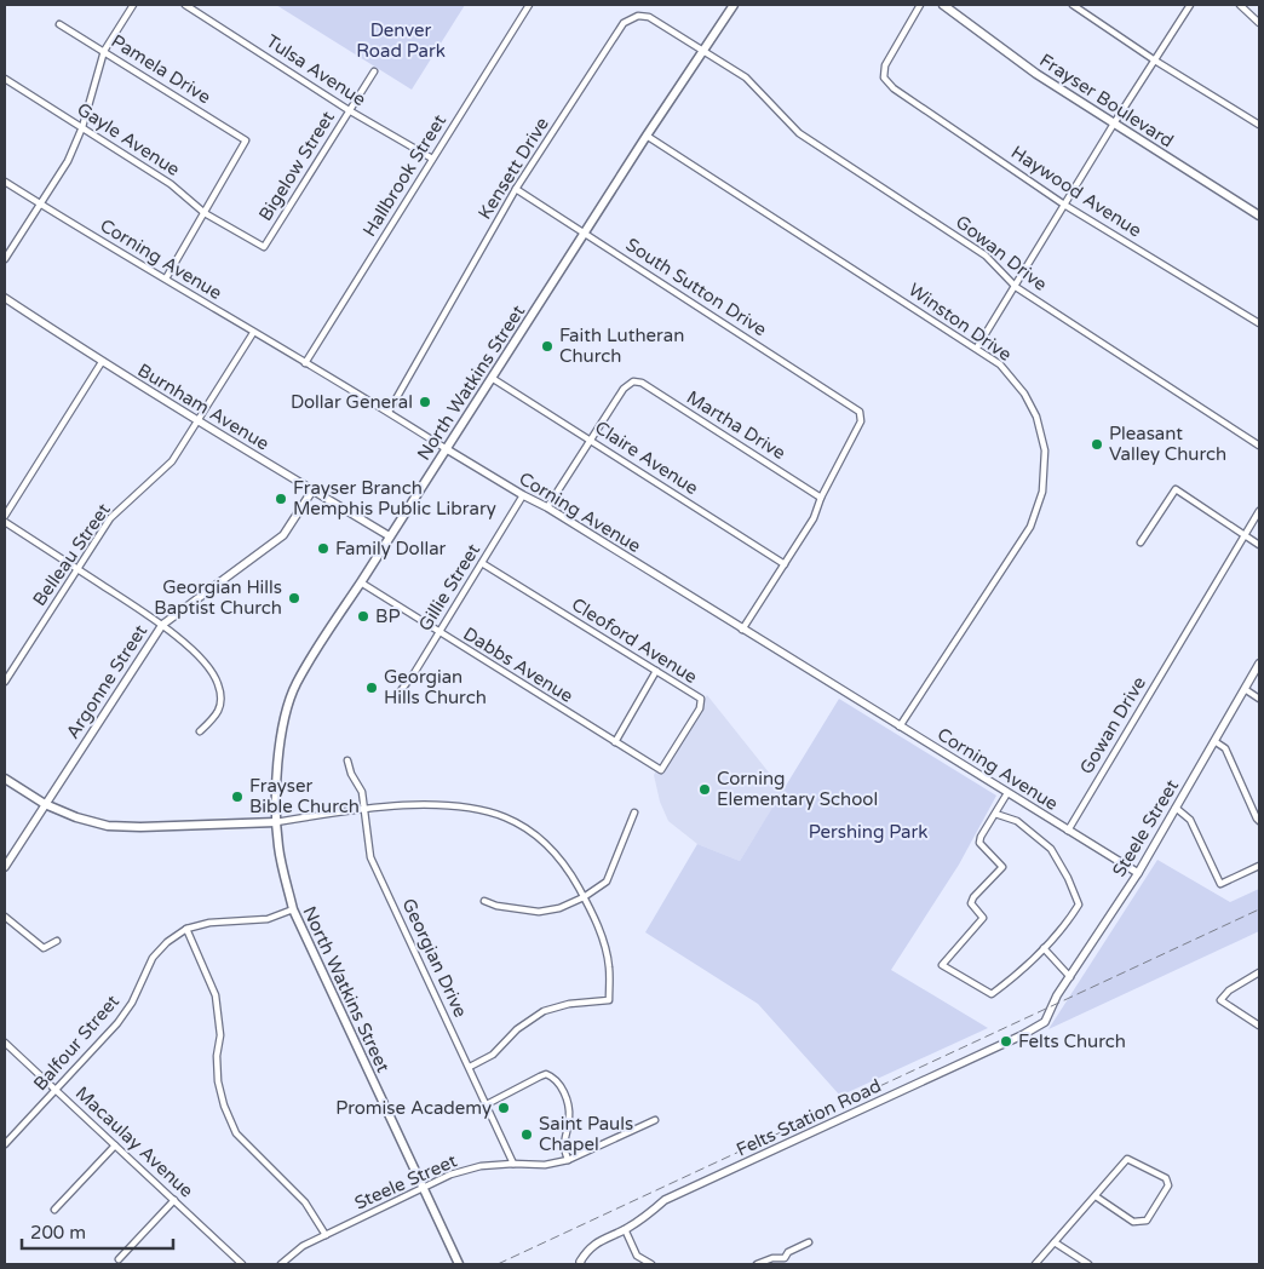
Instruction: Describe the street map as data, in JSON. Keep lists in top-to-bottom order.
{
  "streets": {
    "main road": ["Frayser Boulevard", "North Watkins Street"],
    "street": [
      "Pamela Drive",
      "Tulsa Avenue",
      "Gayle Avenue",
      "Bigelow Street",
      "Kensett Drive",
      "Hallbrook Street",
      "Haywood Avenue",
      "Gowan Drive",
      "Corning Avenue",
      "South Sutton Drive",
      "Winston Drive",
      "Burnham Avenue",
      "Martha Drive",
      "Claire Avenue",
      "Belleau Street",
      "Gillie Street",
      "Cleoford Avenue",
      "Dabbs Avenue",
      "Argonne Street",
      "Steele Street",
      "Georgian Drive",
      "Balfour Street",
      "Felts Station Road",
      "Macaulay Avenue"
    ]
  },
  "crossings": [
    ["Pamela Drive", "Gayle Avenue"],
    ["Tulsa Avenue", "Bigelow Street"],
    ["Tulsa Avenue", "Hallbrook Street"],
    ["Gayle Avenue", "Bigelow Street"],
    ["Kensett Drive", "Gowan Drive"],
    ["Kensett Drive", "Corning Avenue"],
    ["Kensett Drive", "South Sutton Drive"],
    ["Kensett Drive", "North Watkins Street"],
    ["Hallbrook Street", "Corning Avenue"],
    ["Gowan Drive", "Corning Avenue"],
    ["Gowan Drive", "North Watkins Street"],
    ["Corning Avenue", "Winston Drive"],
    ["Corning Avenue", "North Watkins Street"],
    ["Corning Avenue", "Belleau Street"],
    ["Corning Avenue", "Gillie Street"],
    ["Corning Avenue", "Steele Street"],
    ["South Sutton Drive", "North Watkins Street"],
    ["South Sutton Drive", "Martha Drive"],
    ["Winston Drive", "North Watkins Street"],
    ["North Watkins Street", "Burnham Avenue"],
    ["North Watkins Street", "Claire Avenue"],
    ["North Watkins Street", "Dabbs Avenue"],
    ["North Watkins Street", "Steele Street"],
    ["North Watkins Street", "Balfour Street"],
    ["Burnham Avenue", "Belleau Street"],
    ["Burnham Avenue", "Argonne Street"],
    ["Martha Drive", "Claire Avenue"],
    ["Gillie Street", "Cleoford Avenue"],
    ["Gillie Street", "Dabbs Avenue"],
    ["Cleoford Avenue", "Dabbs Avenue"],
    ["Steele Street", "Georgian Drive"],
    ["Steele Street", "Felts Station Road"],
    ["Balfour Street", "Macaulay Avenue"]
  ],
  "parks": ["Denver Road Park", "Pershing Park"],
  "places": [
    "Faith Lutheran Church",
    "Dollar General",
    "Pleasant Valley Church",
    "Frayser Branch Memphis Public Library",
    "Family Dollar",
    "Georgian Hills Baptist Church",
    "BP",
    "Georgian Hills Church",
    "Corning Elementary School",
    "Frayser Bible Church",
    "Felts Church",
    "Promise Academy",
    "Saint Pauls Chapel"
  ],
  "scale_bar": "200 m"
}
